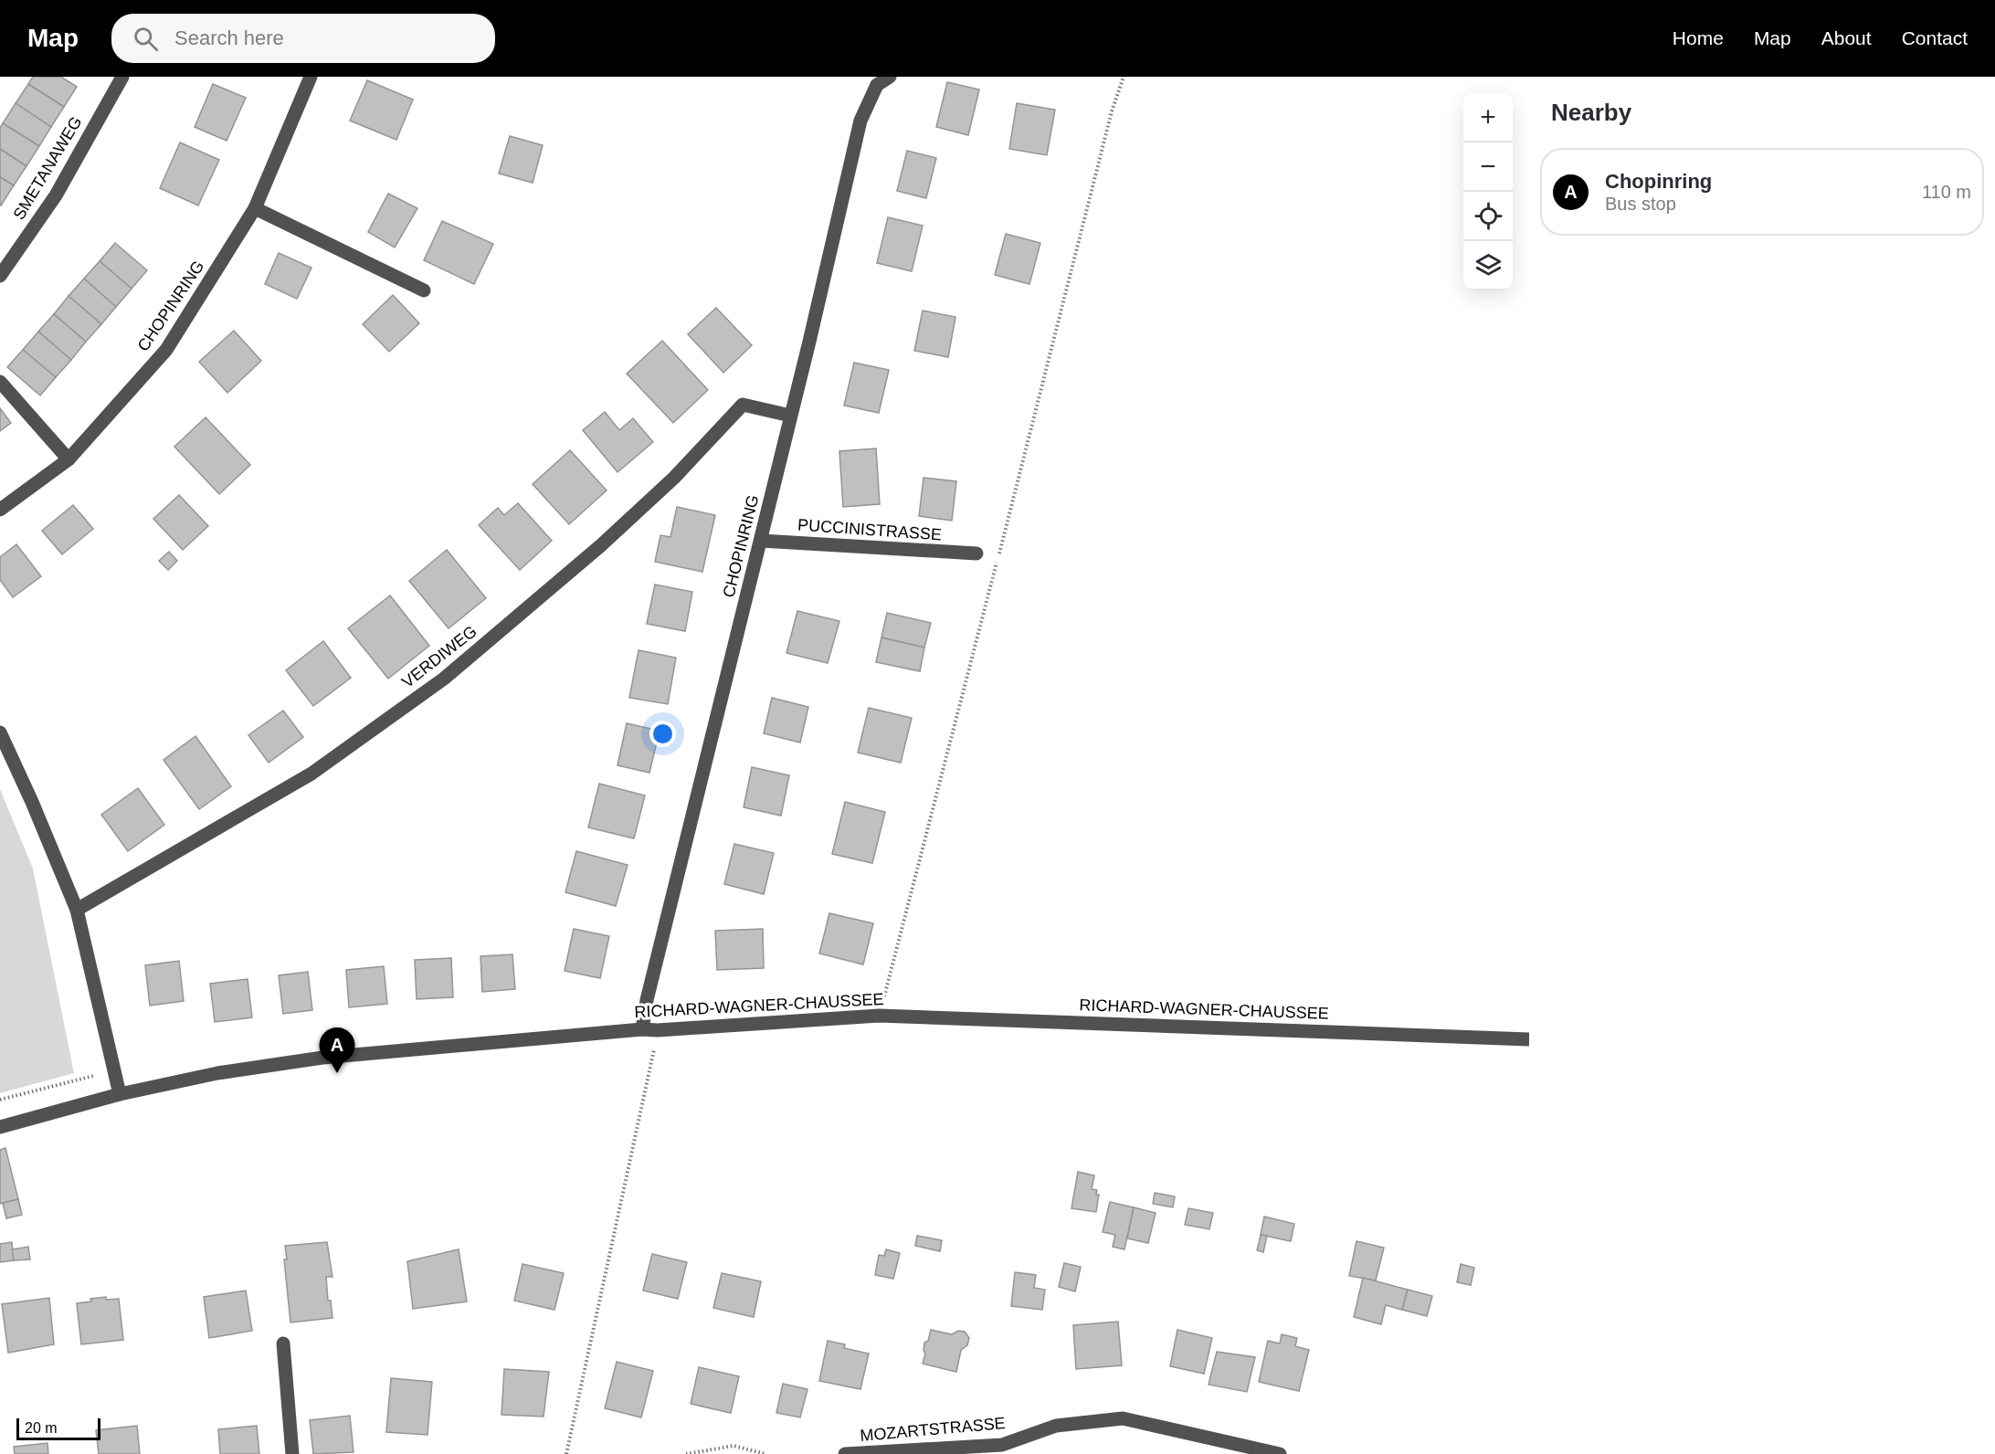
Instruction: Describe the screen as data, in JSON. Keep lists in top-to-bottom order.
{
  "streets": {
    "street": [
      "SMETANAWEG",
      "CHOPINRING",
      "PUCCINISTRASSE",
      "VERDIWEG",
      "RICHARD-WAGNER-CHAUSSEE",
      "MOZARTSTRASSE"
    ]
  },
  "crossings": [
    ["CHOPINRING", "PUCCINISTRASSE"],
    ["CHOPINRING", "VERDIWEG"],
    ["CHOPINRING", "RICHARD-WAGNER-CHAUSSEE"]
  ],
  "scale_bar": "20 m",
  "page": {
    "header": "Map",
    "search": "Search here",
    "nav": [
      "Home",
      "Map",
      "About",
      "Contact"
    ],
    "heading": "Nearby",
    "map_buttons": ["+", "−"],
    "list": [
      {
        "mark": "A",
        "name": "Chopinring",
        "note": "Bus stop",
        "value": "110 m"
      }
    ],
    "pins": "A",
    "scale": "20 m"
  }
}
